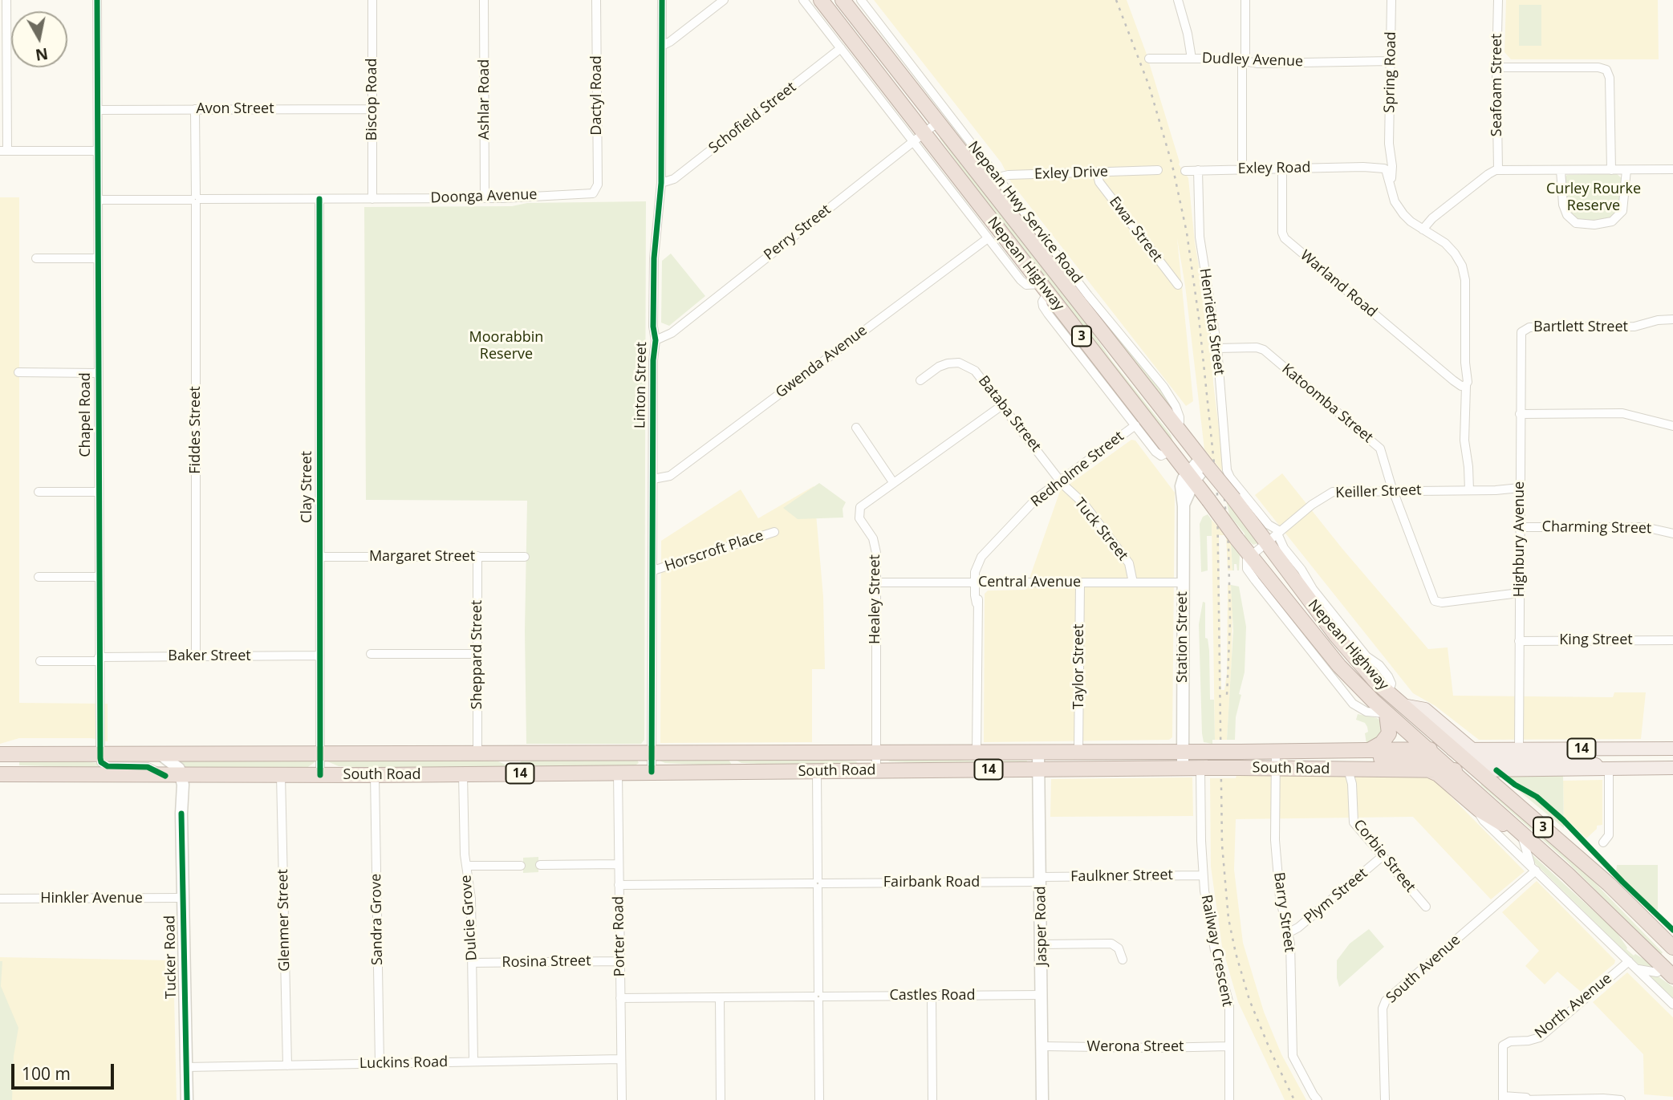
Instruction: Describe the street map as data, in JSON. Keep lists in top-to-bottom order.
{
  "streets": {
    "highway": [
      "Nepean Highway",
      "3",
      "14",
      "South Road"
    ],
    "main road": ["Station Street", "Jasper Road", "Tucker Road"],
    "street": [
      "Dudley Avenue",
      "Spring Road",
      "Seafoam Street",
      "Dactyl Road",
      "Biscop Road",
      "Ashlar Road",
      "Avon Street",
      "Schofield Street",
      "Exley Road",
      "Exley Drive",
      "Doonga Avenue",
      "Nepean Hwy Service Road",
      "Ewar Street",
      "Perry Street",
      "Warland Road",
      "Henrietta Street",
      "Bartlett Street",
      "Gwenda Avenue",
      "Linton Street",
      "Katoomba Street",
      "Bataba Street",
      "Chapel Road",
      "Fiddes Street",
      "Redholme Street",
      "Clay Street",
      "Keiller Street",
      "Charming Street",
      "Tuck Street",
      "Highbury Avenue",
      "Horscroft Place",
      "Margaret Street",
      "Central Avenue",
      "Healey Street",
      "King Street",
      "Sheppard Street",
      "Baker Street",
      "Taylor Street",
      "Corbie Street",
      "Faulkner Street",
      "Fairbank Road",
      "Plym Street",
      "Hinkler Avenue",
      "Barry Street",
      "Dulcie Grove",
      "Sandra Grove",
      "Glenmer Street",
      "Porter Road",
      "Railway Crescent",
      "Rosina Street",
      "South Avenue",
      "Castles Road",
      "North Avenue",
      "Werona Street",
      "Luckins Road"
    ]
  },
  "crossings": [
    ["Dudley Avenue", "Spring Road"],
    ["Spring Road", "Exley Road"],
    ["Dactyl Road", "Doonga Avenue"],
    ["Biscop Road", "Avon Street"],
    ["Biscop Road", "Doonga Avenue"],
    ["Ashlar Road", "Doonga Avenue"],
    ["Avon Street", "Chapel Road"],
    ["Avon Street", "Fiddes Street"],
    ["Schofield Street", "Linton Street"],
    ["Exley Road", "Warland Road"],
    ["Exley Road", "Henrietta Street"],
    ["Exley Drive", "Nepean Hwy Service Road"],
    ["Exley Drive", "Ewar Street"],
    ["Exley Drive", "Nepean Highway"],
    ["Doonga Avenue", "Chapel Road"],
    ["Doonga Avenue", "Fiddes Street"],
    ["Doonga Avenue", "Clay Street"],
    ["Nepean Hwy Service Road", "Nepean Highway"],
    ["Perry Street", "Nepean Highway"],
    ["Perry Street", "Linton Street"],
    ["Nepean Highway", "Keiller Street"],
    ["Nepean Highway", "Station Street"],
    ["Nepean Highway", "14"],
    ["Nepean Highway", "South Road"],
    ["Henrietta Street", "Katoomba Street"],
    ["Henrietta Street", "Keiller Street"],
    ["Bartlett Street", "Highbury Avenue"],
    ["Gwenda Avenue", "Linton Street"],
    ["Linton Street", "Horscroft Place"],
    ["Linton Street", "South Road"],
    ["Katoomba Street", "Keiller Street"],
    ["Katoomba Street", "Highbury Avenue"],
    ["Bataba Street", "Redholme Street"],
    ["Bataba Street", "Tuck Street"],
    ["Bataba Street", "Healey Street"],
    ["Chapel Road", "Baker Street"],
    ["Chapel Road", "South Road"],
    ["Fiddes Street", "Baker Street"],
    ["Redholme Street", "Tuck Street"],
    ["Redholme Street", "Central Avenue"],
    ["Redholme Street", "South Road"],
    ["Clay Street", "Margaret Street"],
    ["Clay Street", "Baker Street"],
    ["Clay Street", "South Road"],
    ["Keiller Street", "Highbury Avenue"],
    ["Charming Street", "Highbury Avenue"],
    ["Tuck Street", "Central Avenue"],
    ["Highbury Avenue", "King Street"],
    ["Margaret Street", "Sheppard Street"],
    ["Central Avenue", "Healey Street"],
    ["Central Avenue", "Station Street"],
    ["Central Avenue", "Taylor Street"],
    ["Healey Street", "South Road"],
    ["Station Street", "South Road"],
    ["Sheppard Street", "South Road"],
    ["Taylor Street", "South Road"],
    ["South Road", "Corbie Street"],
    ["South Road", "Barry Street"],
    ["South Road", "Dulcie Grove"],
    ["South Road", "Sandra Grove"],
    ["South Road", "Glenmer Street"],
    ["South Road", "Jasper Road"],
    ["South Road", "Porter Road"],
    ["South Road", "Railway Crescent"],
    ["South Road", "Tucker Road"],
    ["Corbie Street", "Plym Street"],
    ["Faulkner Street", "Fairbank Road"],
    ["Faulkner Street", "Jasper Road"],
    ["Faulkner Street", "Railway Crescent"],
    ["Fairbank Road", "Jasper Road"],
    ["Fairbank Road", "Porter Road"],
    ["Plym Street", "Barry Street"],
    ["Hinkler Avenue", "Tucker Road"],
    ["Dulcie Grove", "Rosina Street"],
    ["Dulcie Grove", "Luckins Road"],
    ["Sandra Grove", "Luckins Road"],
    ["Glenmer Street", "Luckins Road"],
    ["Jasper Road", "Castles Road"],
    ["Jasper Road", "Werona Street"],
    ["Porter Road", "Rosina Street"],
    ["Porter Road", "Castles Road"],
    ["Porter Road", "Luckins Road"],
    ["Railway Crescent", "Werona Street"],
    ["Tucker Road", "Luckins Road"]
  ],
  "parks": ["Curley Rourke Reserve", "Moorabbin Reserve"],
  "scale_bar": "100 m",
  "north": "bottom"
}
